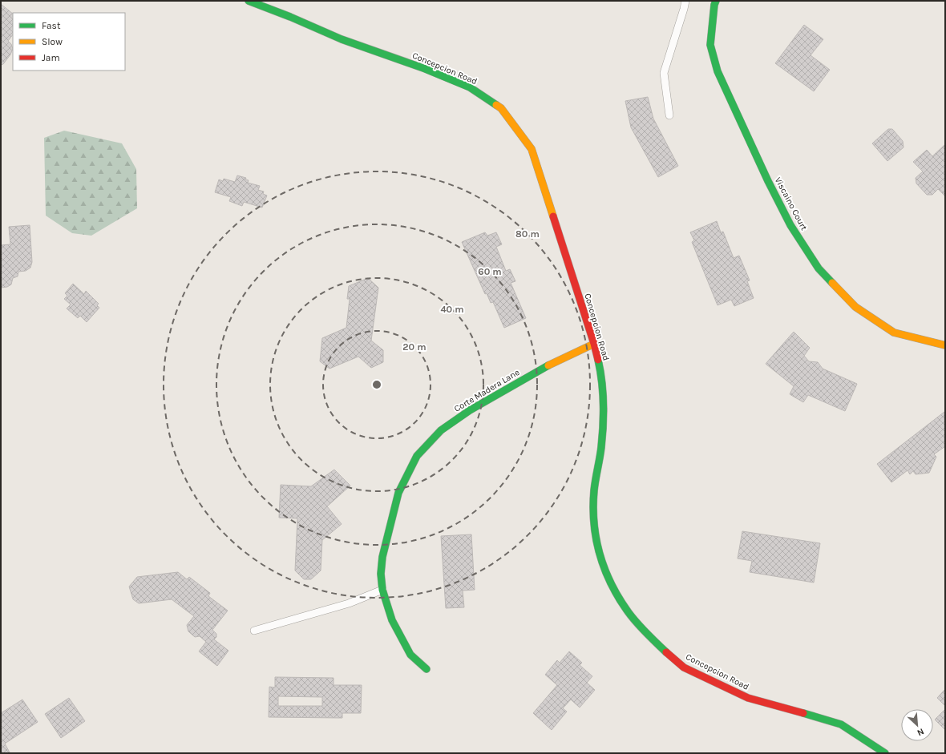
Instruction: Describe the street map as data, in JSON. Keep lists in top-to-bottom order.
{
  "streets": {
    "street": ["Concepcion Road", "Viscaino Court", "Corte Madera Lane"]
  },
  "crossings": [
    ["Concepcion Road", "Corte Madera Lane"]
  ],
  "legend": ["Fast", "Slow", "Jam"],
  "north": "bottom right",
  "rings": [
    "80 m",
    "60 m",
    "40 m",
    "20 m"
  ]
}
